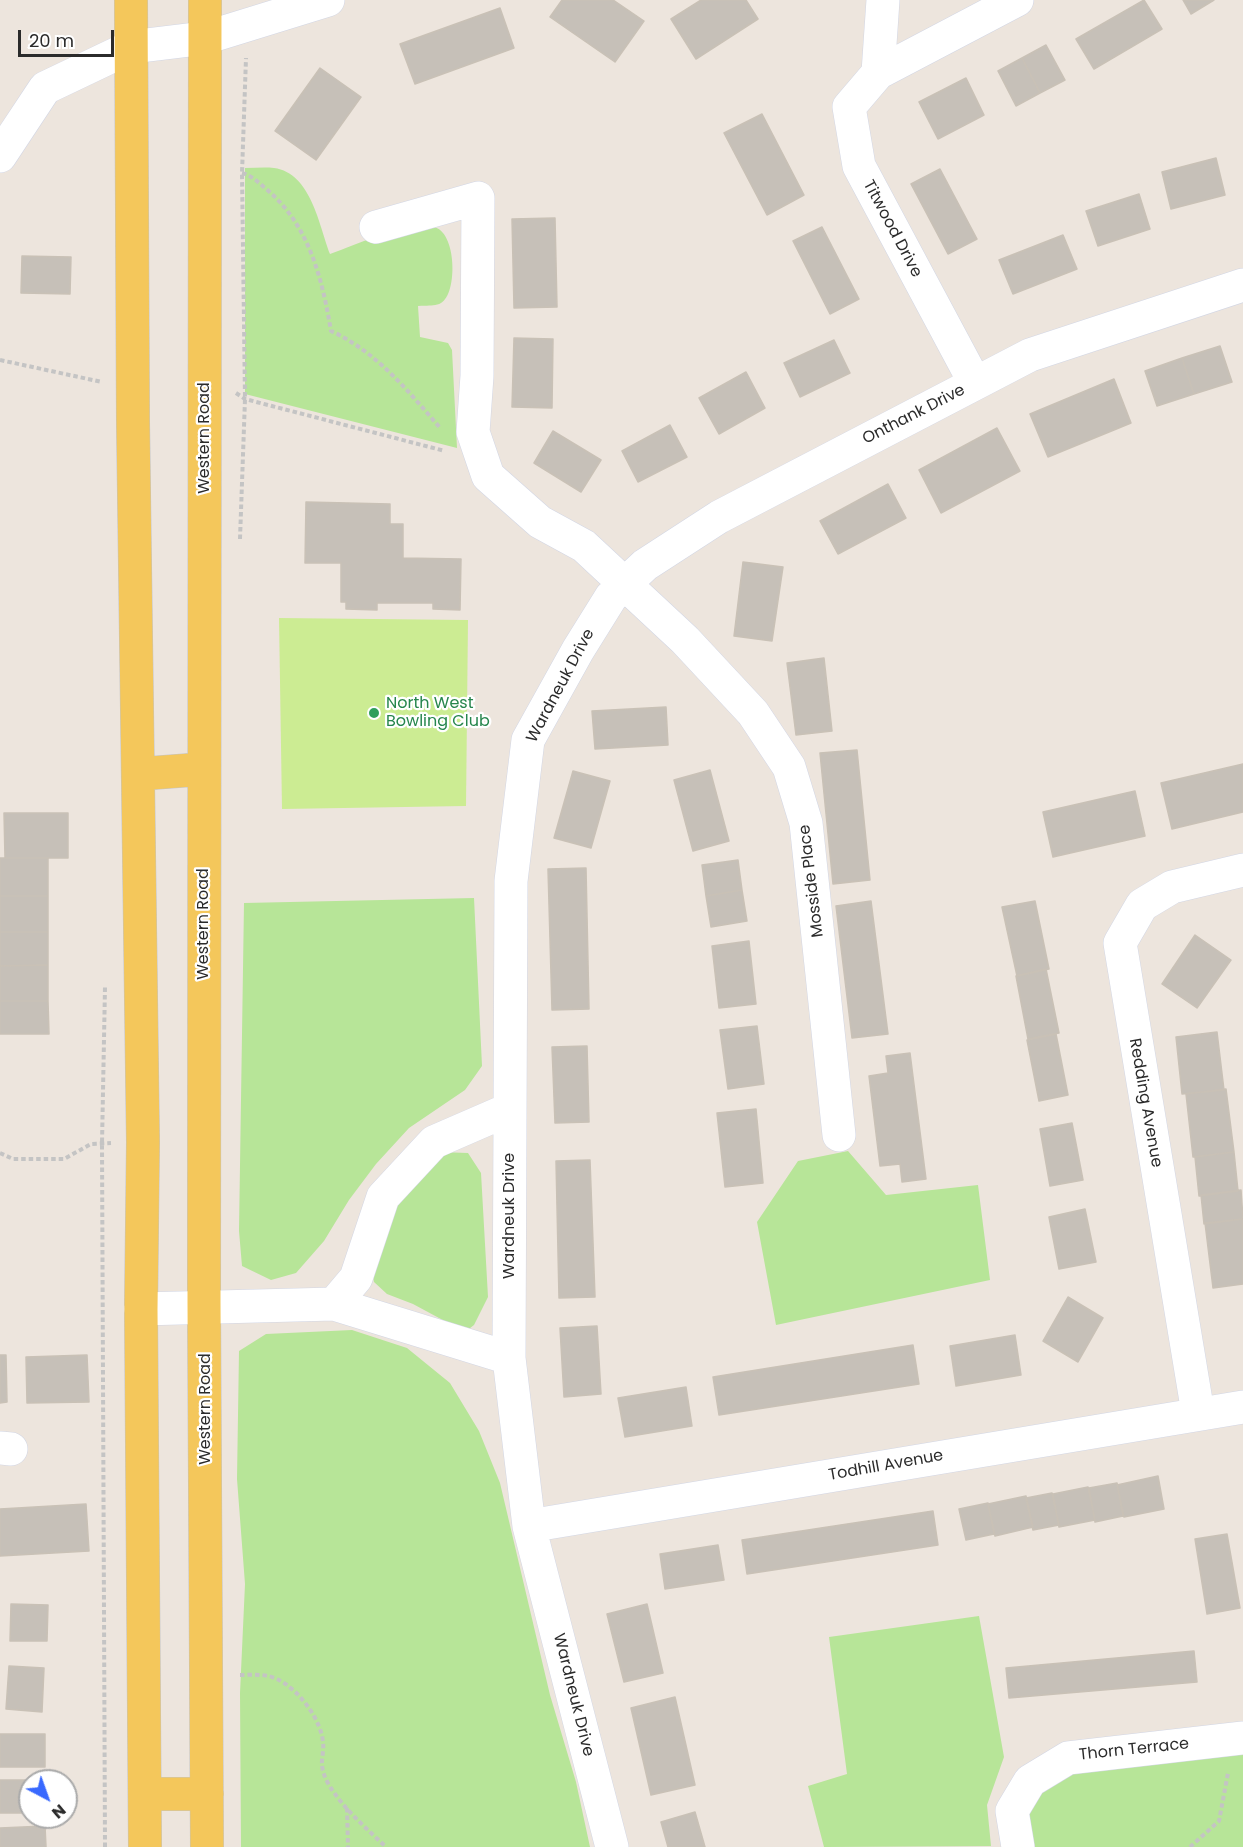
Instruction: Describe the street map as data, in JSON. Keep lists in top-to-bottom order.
{
  "streets": {
    "main road": ["Western Road"],
    "street": [
      "Titwood Drive",
      "Onthank Drive",
      "Wardneuk Drive",
      "Mosside Place",
      "Redding Avenue",
      "Todhill Avenue",
      "Thorn Terrace"
    ]
  },
  "crossings": [
    ["Titwood Drive", "Onthank Drive"],
    ["Onthank Drive", "Wardneuk Drive"],
    ["Onthank Drive", "Mosside Place"],
    ["Wardneuk Drive", "Mosside Place"],
    ["Wardneuk Drive", "Todhill Avenue"],
    ["Redding Avenue", "Todhill Avenue"]
  ],
  "places": ["North West Bowling Club"],
  "scale_bar": "20 m",
  "north": "bottom right"
}
